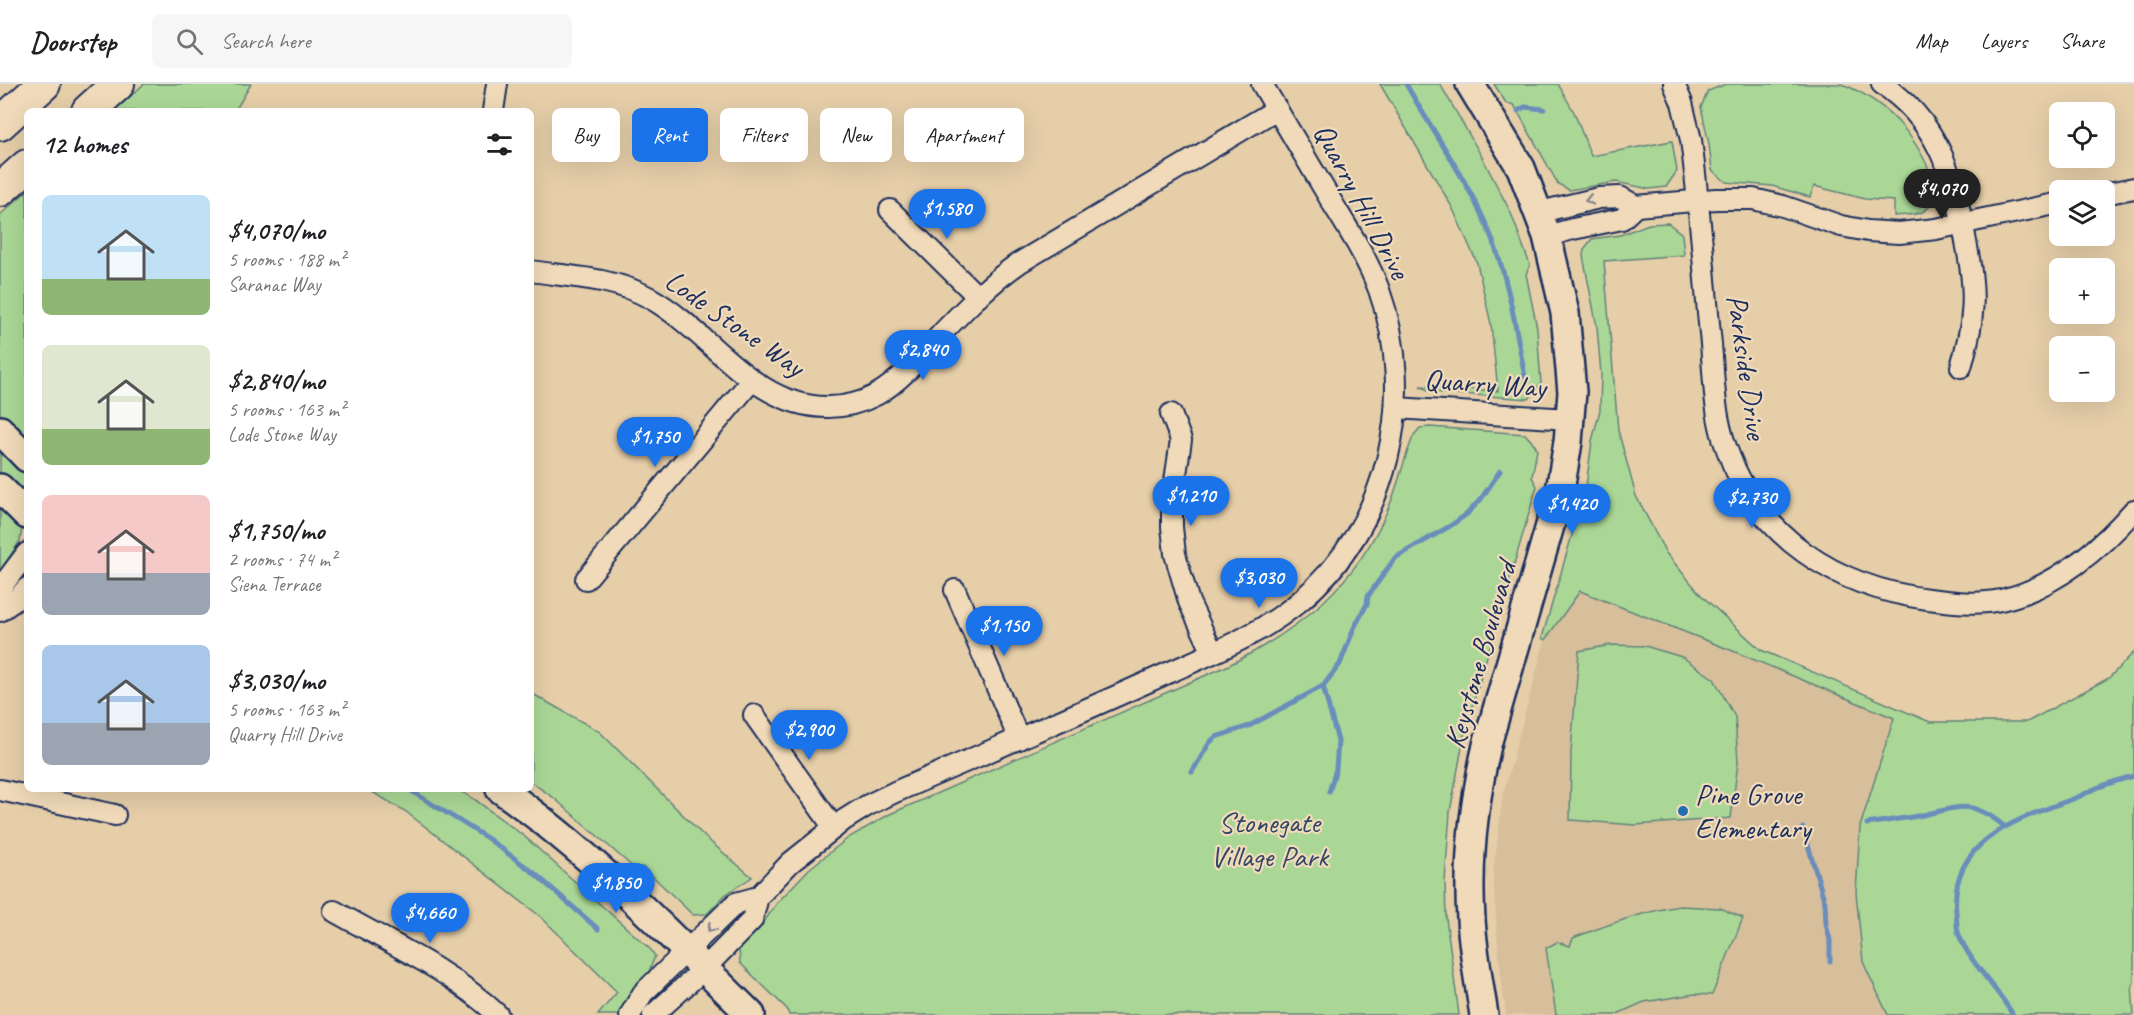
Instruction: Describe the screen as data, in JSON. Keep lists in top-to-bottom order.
{
  "streets": {
    "street": [
      "Quarry Hill Drive",
      "Lode Stone Way",
      "Parkside Drive",
      "Quarry Way",
      "Keystone Boulevard"
    ]
  },
  "crossings": [
    ["Quarry Hill Drive", "Lode Stone Way"],
    ["Quarry Hill Drive", "Quarry Way"],
    ["Quarry Way", "Keystone Boulevard"]
  ],
  "parks": ["Stonegate Village Park"],
  "places": ["Pine Grove Elementary"],
  "page": {
    "header": "Doorstep",
    "search": "Search here",
    "nav": ["Map", "Layers", "Share"],
    "map_buttons": ["+", "−"],
    "chip": [
      "Buy",
      "Rent",
      "Filters",
      "New",
      "Apartment"
    ],
    "heading": "12 homes",
    "price": [
      "$4,070",
      "$1,580",
      "$2,840",
      "$1,750",
      "$1,210",
      "$2,730",
      "$1,420",
      "$3,030",
      "$1,150",
      "$2,900",
      "$1,850",
      "$4,660"
    ],
    "list": [
      {
        "name": "$4,070/mo",
        "note": "5 rooms · 188 m² · Saranac Way"
      },
      {
        "name": "$2,840/mo",
        "note": "5 rooms · 163 m² · Lode Stone Way"
      },
      {
        "name": "$1,750/mo",
        "note": "2 rooms · 74 m² · Siena Terrace"
      },
      {
        "name": "$3,030/mo",
        "note": "5 rooms · 163 m² · Quarry Hill Drive"
      }
    ]
  }
}
